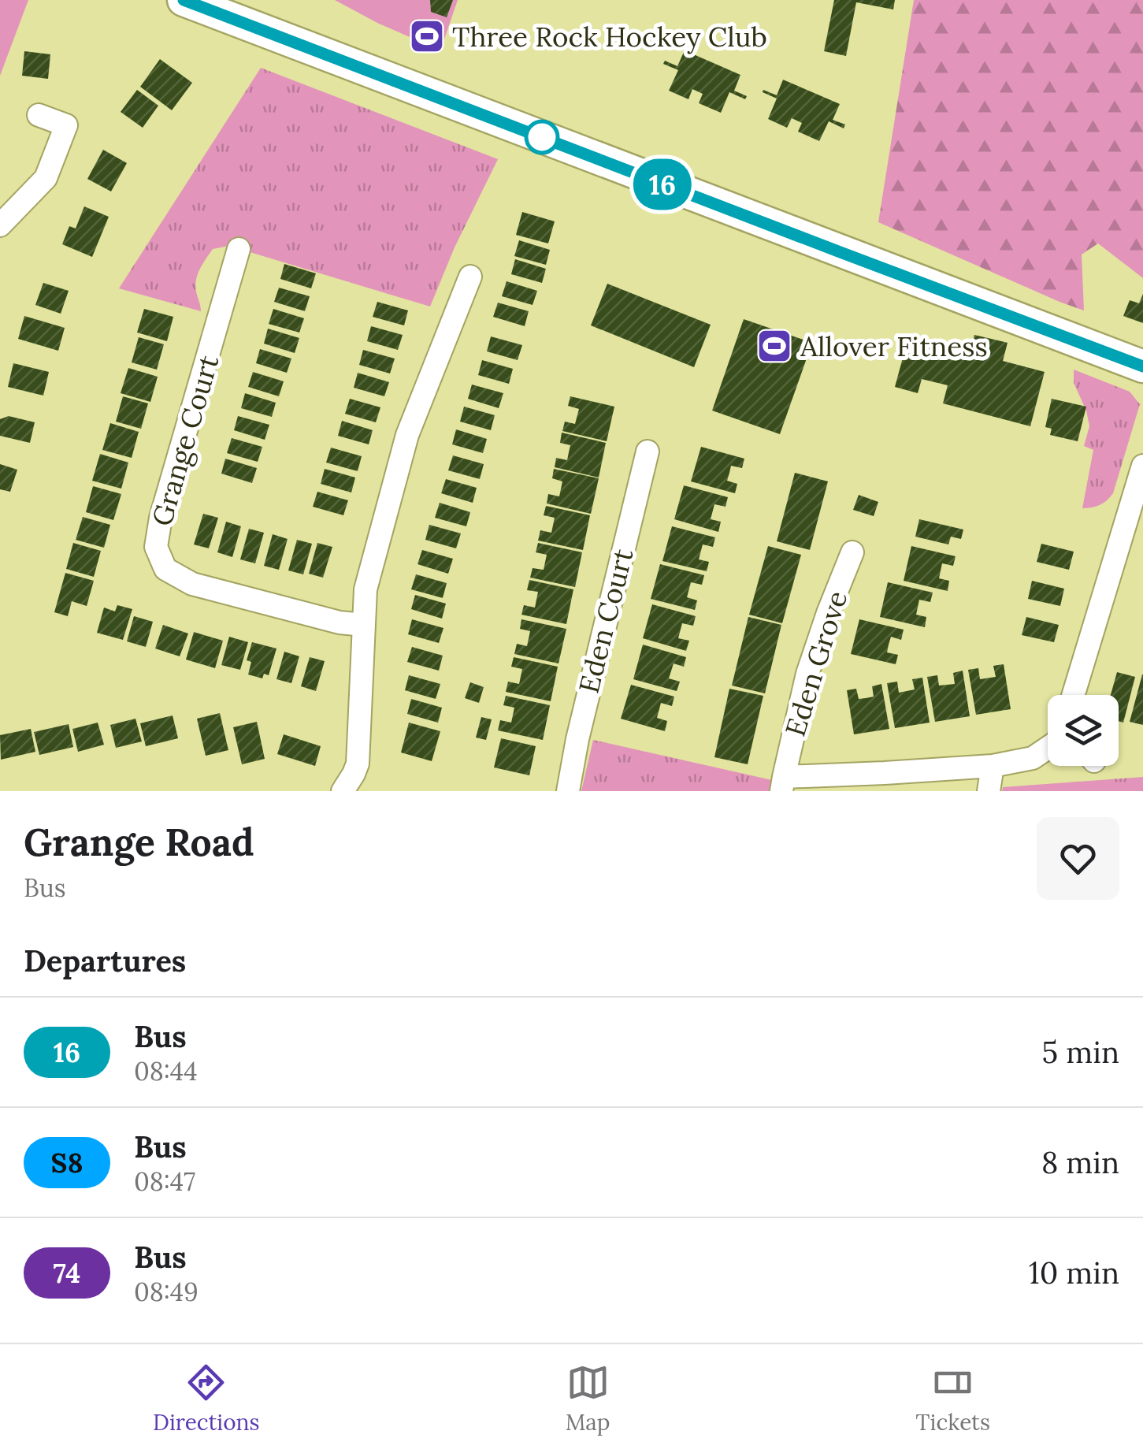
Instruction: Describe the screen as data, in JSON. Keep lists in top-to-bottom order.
{
  "streets": {
    "street": ["Grange Court", "Eden Court", "Eden Grove"]
  },
  "places": {
    "sports": ["Three Rock Hockey Club", "Allover Fitness"]
  },
  "lines": ["bus line 16"],
  "page": {
    "on_map": "16",
    "heading": [
      ["Grange Road", "Bus"],
      "Departures"
    ],
    "list": [
      {
        "mark": "16",
        "name": "Bus",
        "note": "08:44",
        "value": "5 min"
      },
      {
        "mark": "S8",
        "name": "Bus",
        "note": "08:47",
        "value": "8 min"
      },
      {
        "mark": "74",
        "name": "Bus",
        "note": "08:49",
        "value": "10 min"
      }
    ],
    "tabs": ["Directions", "Map", "Tickets"]
  }
}
